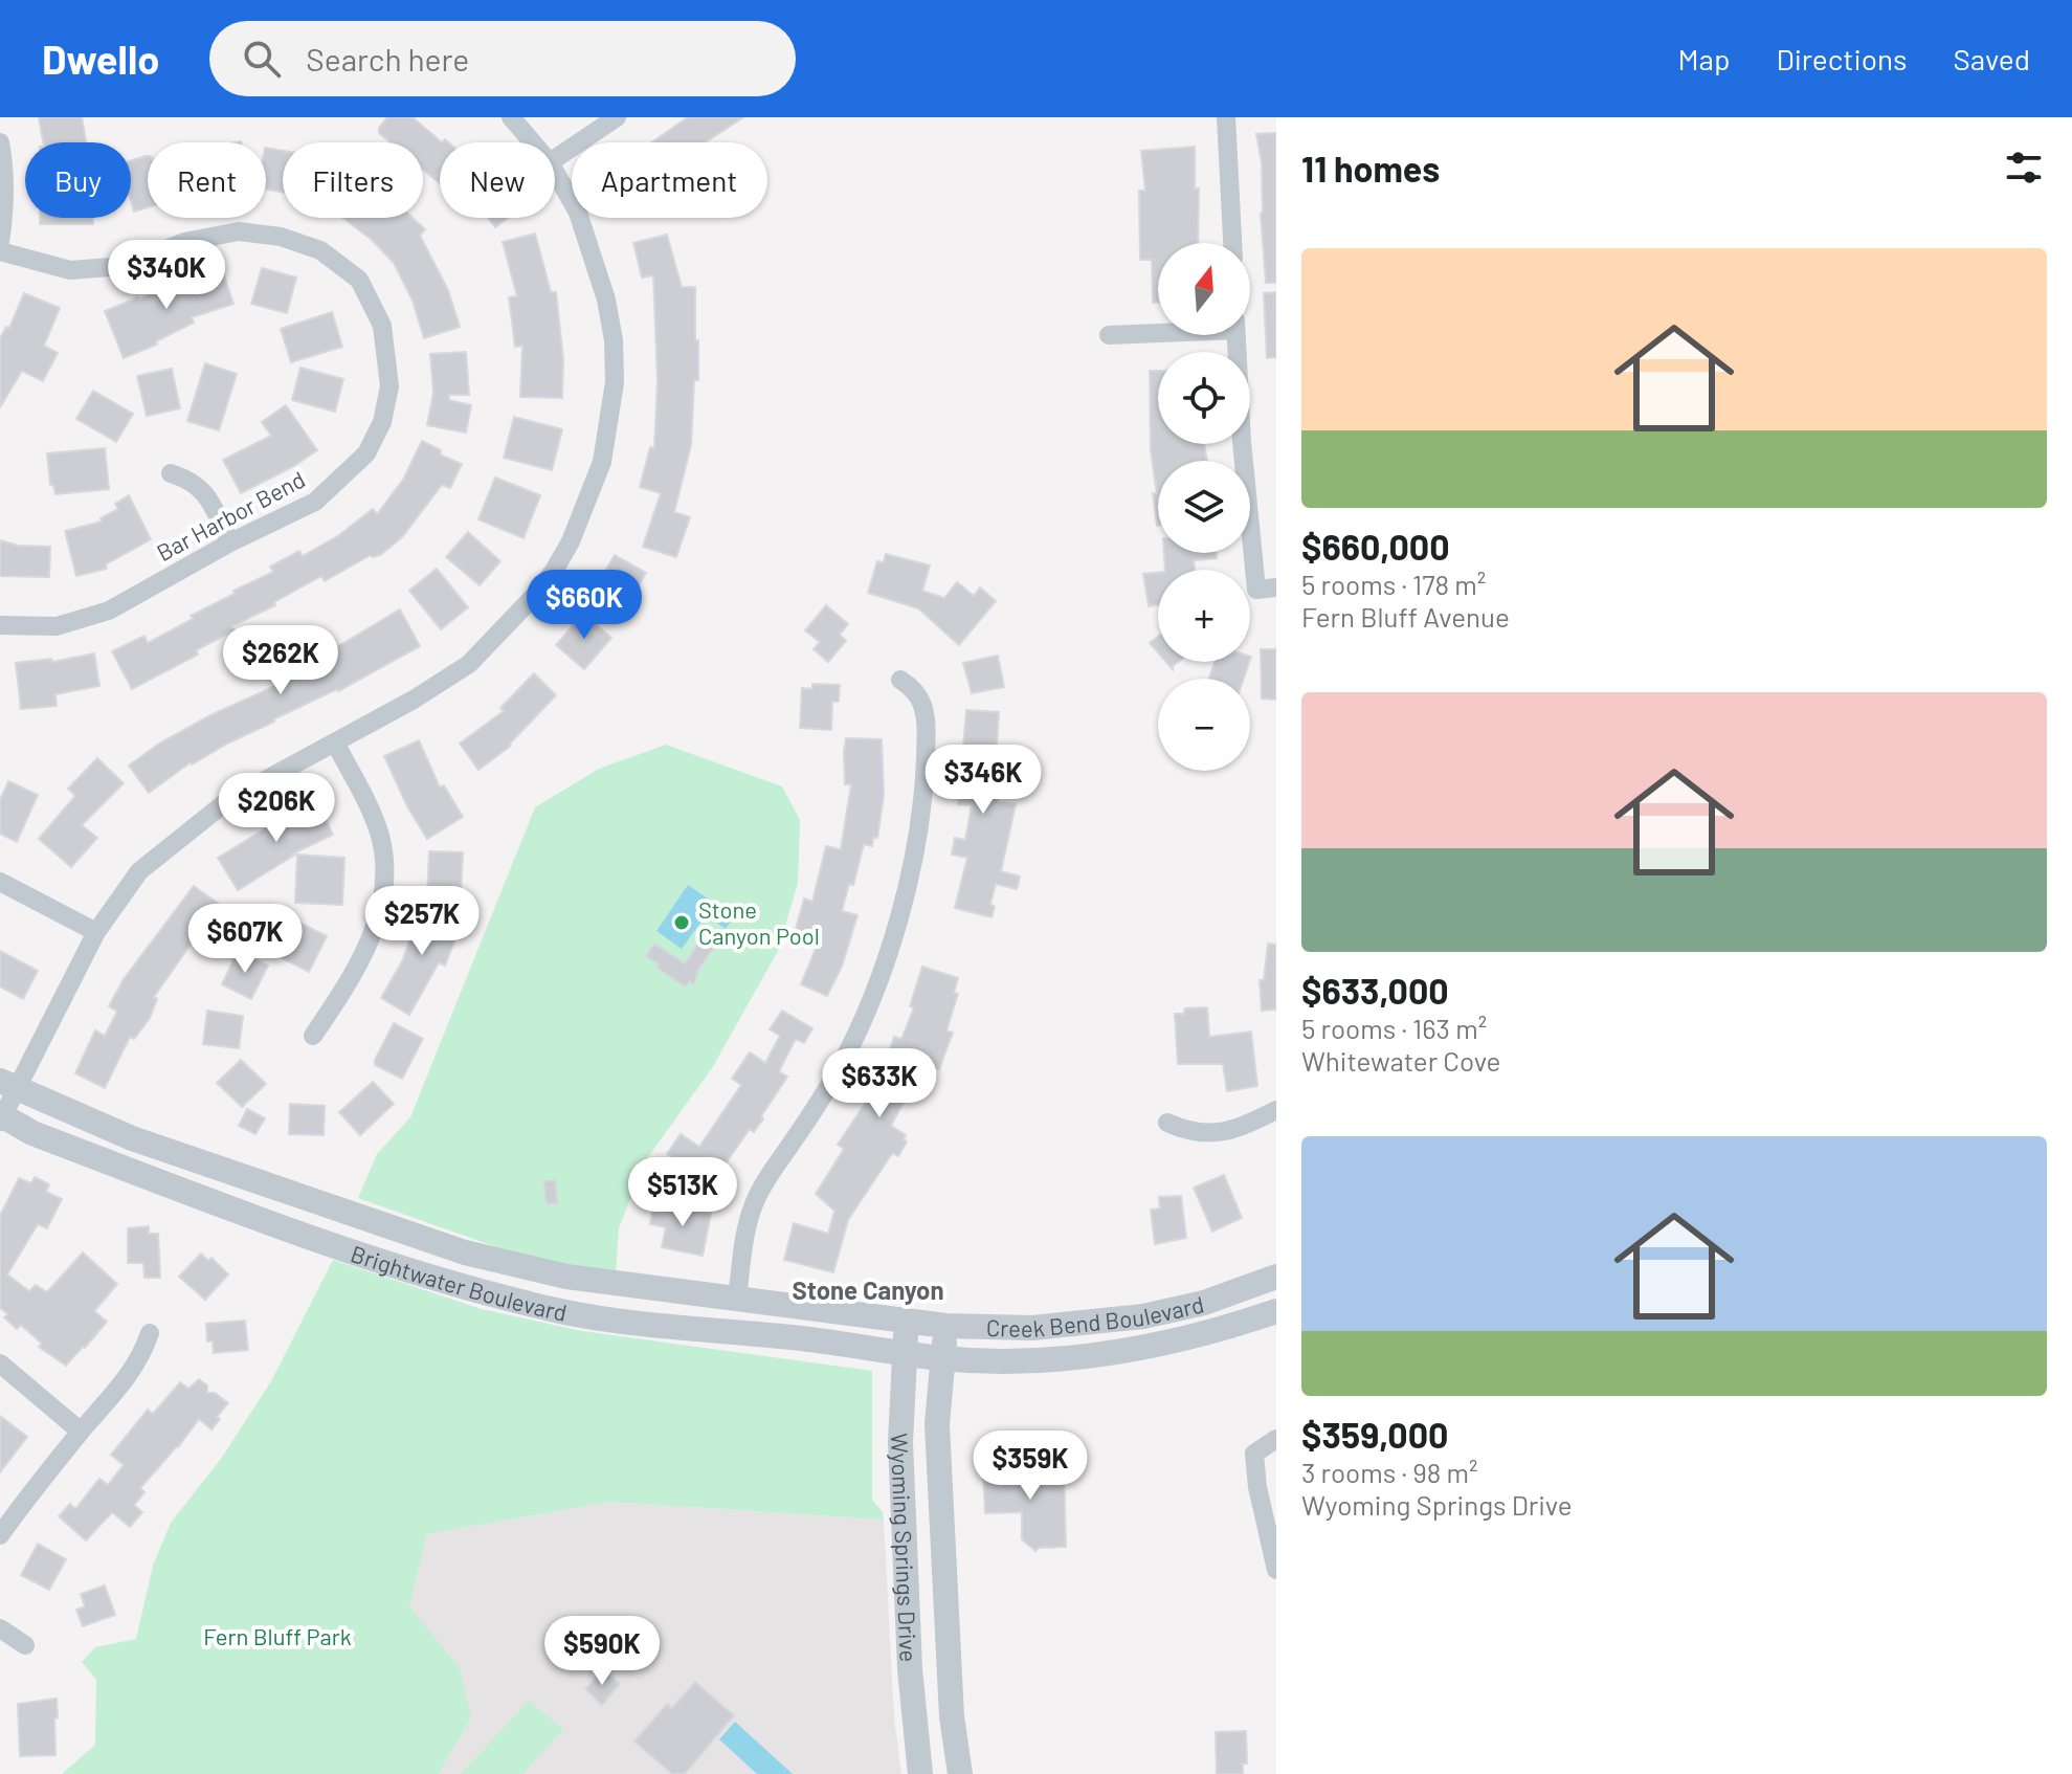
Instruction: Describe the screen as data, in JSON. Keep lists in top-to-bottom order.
{
  "streets": {
    "street": [
      "Bar Harbor Bend",
      "Brightwater Boulevard",
      "Creek Bend Boulevard",
      "Wyoming Springs Drive"
    ]
  },
  "crossings": [
    ["Brightwater Boulevard", "Creek Bend Boulevard"],
    ["Brightwater Boulevard", "Wyoming Springs Drive"],
    ["Creek Bend Boulevard", "Wyoming Springs Drive"]
  ],
  "districts": ["Stone Canyon"],
  "parks": ["Fern Bluff Park"],
  "places": ["Stone Canyon Pool"],
  "north": "top",
  "page": {
    "header": "Dwello",
    "search": "Search here",
    "nav": ["Map", "Directions", "Saved"],
    "heading": "11 homes",
    "chip": [
      "Buy",
      "Rent",
      "Filters",
      "New",
      "Apartment"
    ],
    "list": [
      {
        "name": "$660,000",
        "note": "5 rooms · 178 m² · Fern Bluff Avenue"
      },
      {
        "name": "$633,000",
        "note": "5 rooms · 163 m² · Whitewater Cove"
      },
      {
        "name": "$359,000",
        "note": "3 rooms · 98 m² · Wyoming Springs Drive"
      }
    ],
    "price": [
      "$340K",
      "$660K",
      "$262K",
      "$346K",
      "$206K",
      "$257K",
      "$607K",
      "$633K",
      "$513K",
      "$359K",
      "$590K"
    ],
    "map_buttons": ["+", "−"]
  }
}
